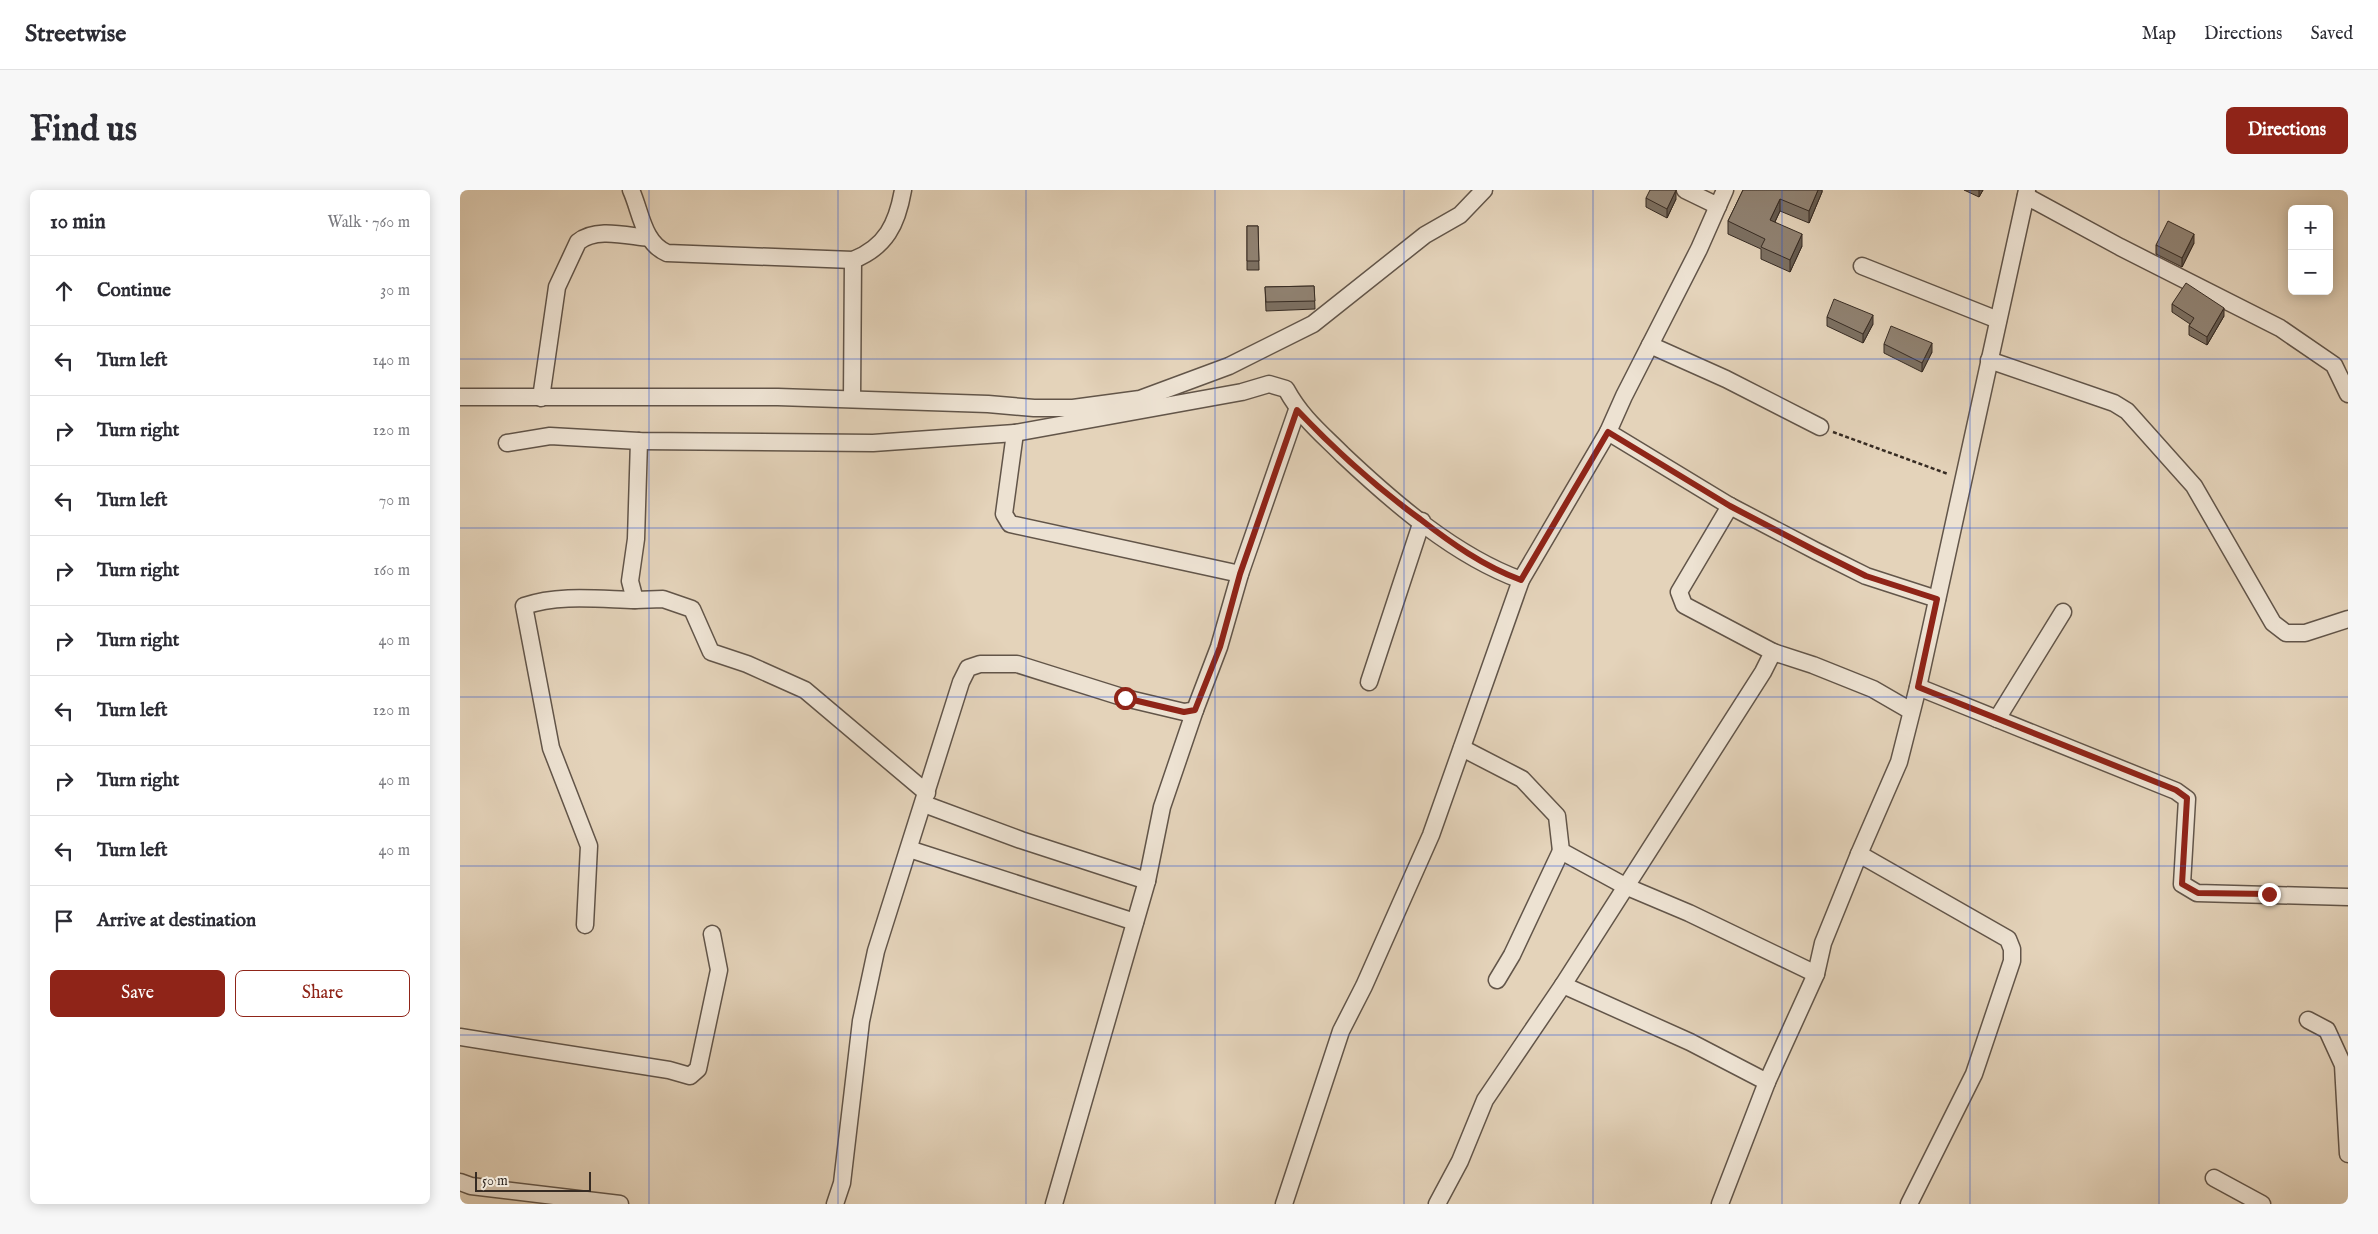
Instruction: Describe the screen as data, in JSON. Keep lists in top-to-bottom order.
{
  "scale_bar": "50 m",
  "page": {
    "header": "Streetwise",
    "nav": ["Map", "Directions", "Saved"],
    "buttons": [
      "Directions",
      ["Save", "Share"]
    ],
    "title": "Find us",
    "heading": ["10 min", "Walk · 760 m"],
    "map_buttons": ["+", "−"],
    "list": [
      ["Continue", "30 m"],
      ["Turn left", "140 m"],
      ["Turn right", "120 m"],
      ["Turn left", "70 m"],
      ["Turn right", "160 m"],
      ["Turn right", "40 m"],
      ["Turn left", "120 m"],
      ["Turn right", "40 m"],
      ["Turn left", "40 m"],
      "Arrive at destination"
    ],
    "scale": "50 m"
  }
}
